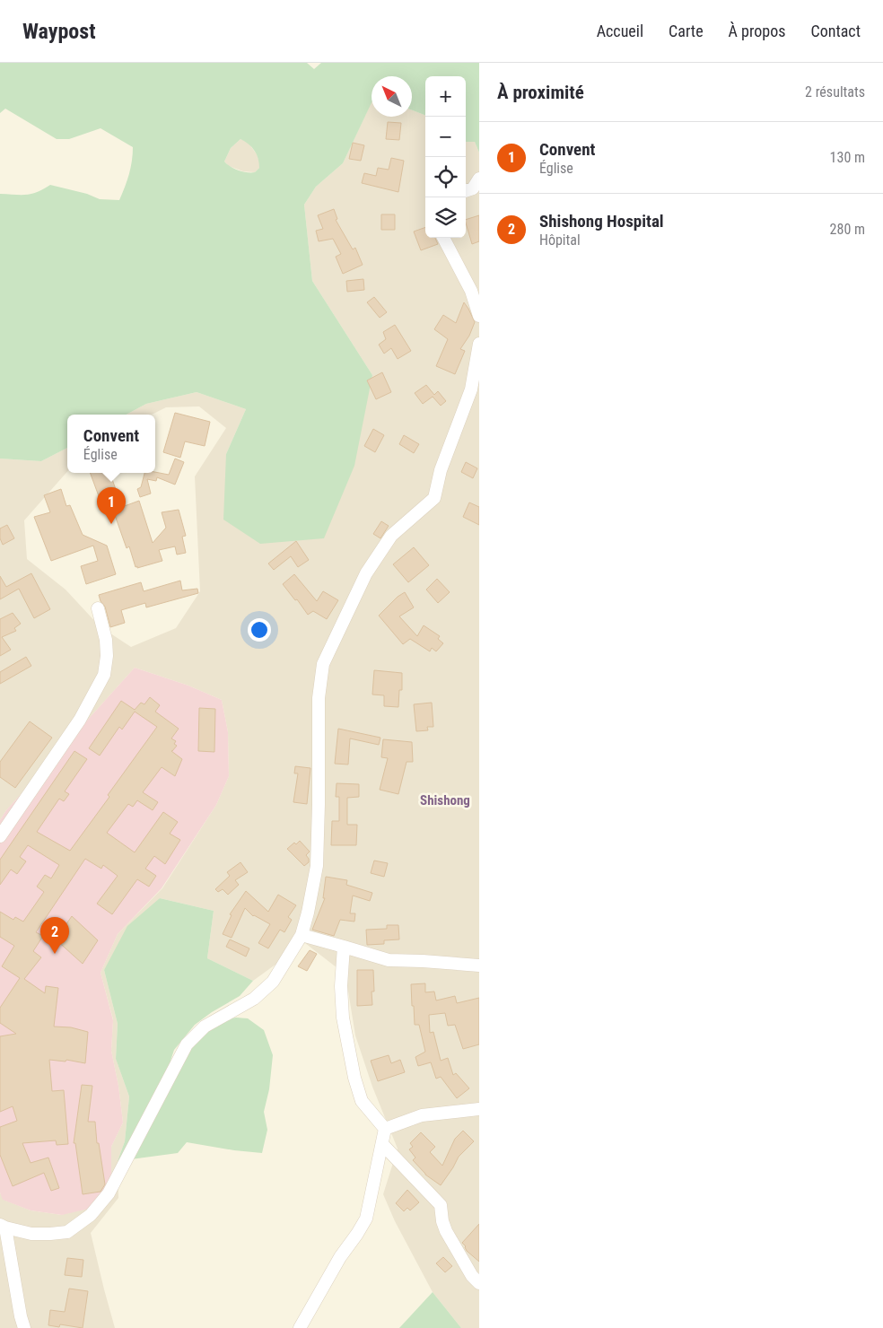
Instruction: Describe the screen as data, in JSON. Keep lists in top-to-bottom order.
{
  "districts": ["Shishong"],
  "north": "top left",
  "page": {
    "header": "Waypost",
    "nav": [
      "Accueil",
      "Carte",
      "À propos",
      "Contact"
    ],
    "heading": ["À proximité", "2 résultats"],
    "map_buttons": ["+", "−"],
    "list": [
      {
        "mark": "1",
        "name": "Convent",
        "note": "Église",
        "value": "130 m"
      },
      {
        "mark": "2",
        "name": "Shishong Hospital",
        "note": "Hôpital",
        "value": "280 m"
      }
    ],
    "popup": ["Convent", "Église"],
    "pins": ["1", "2"]
  }
}
